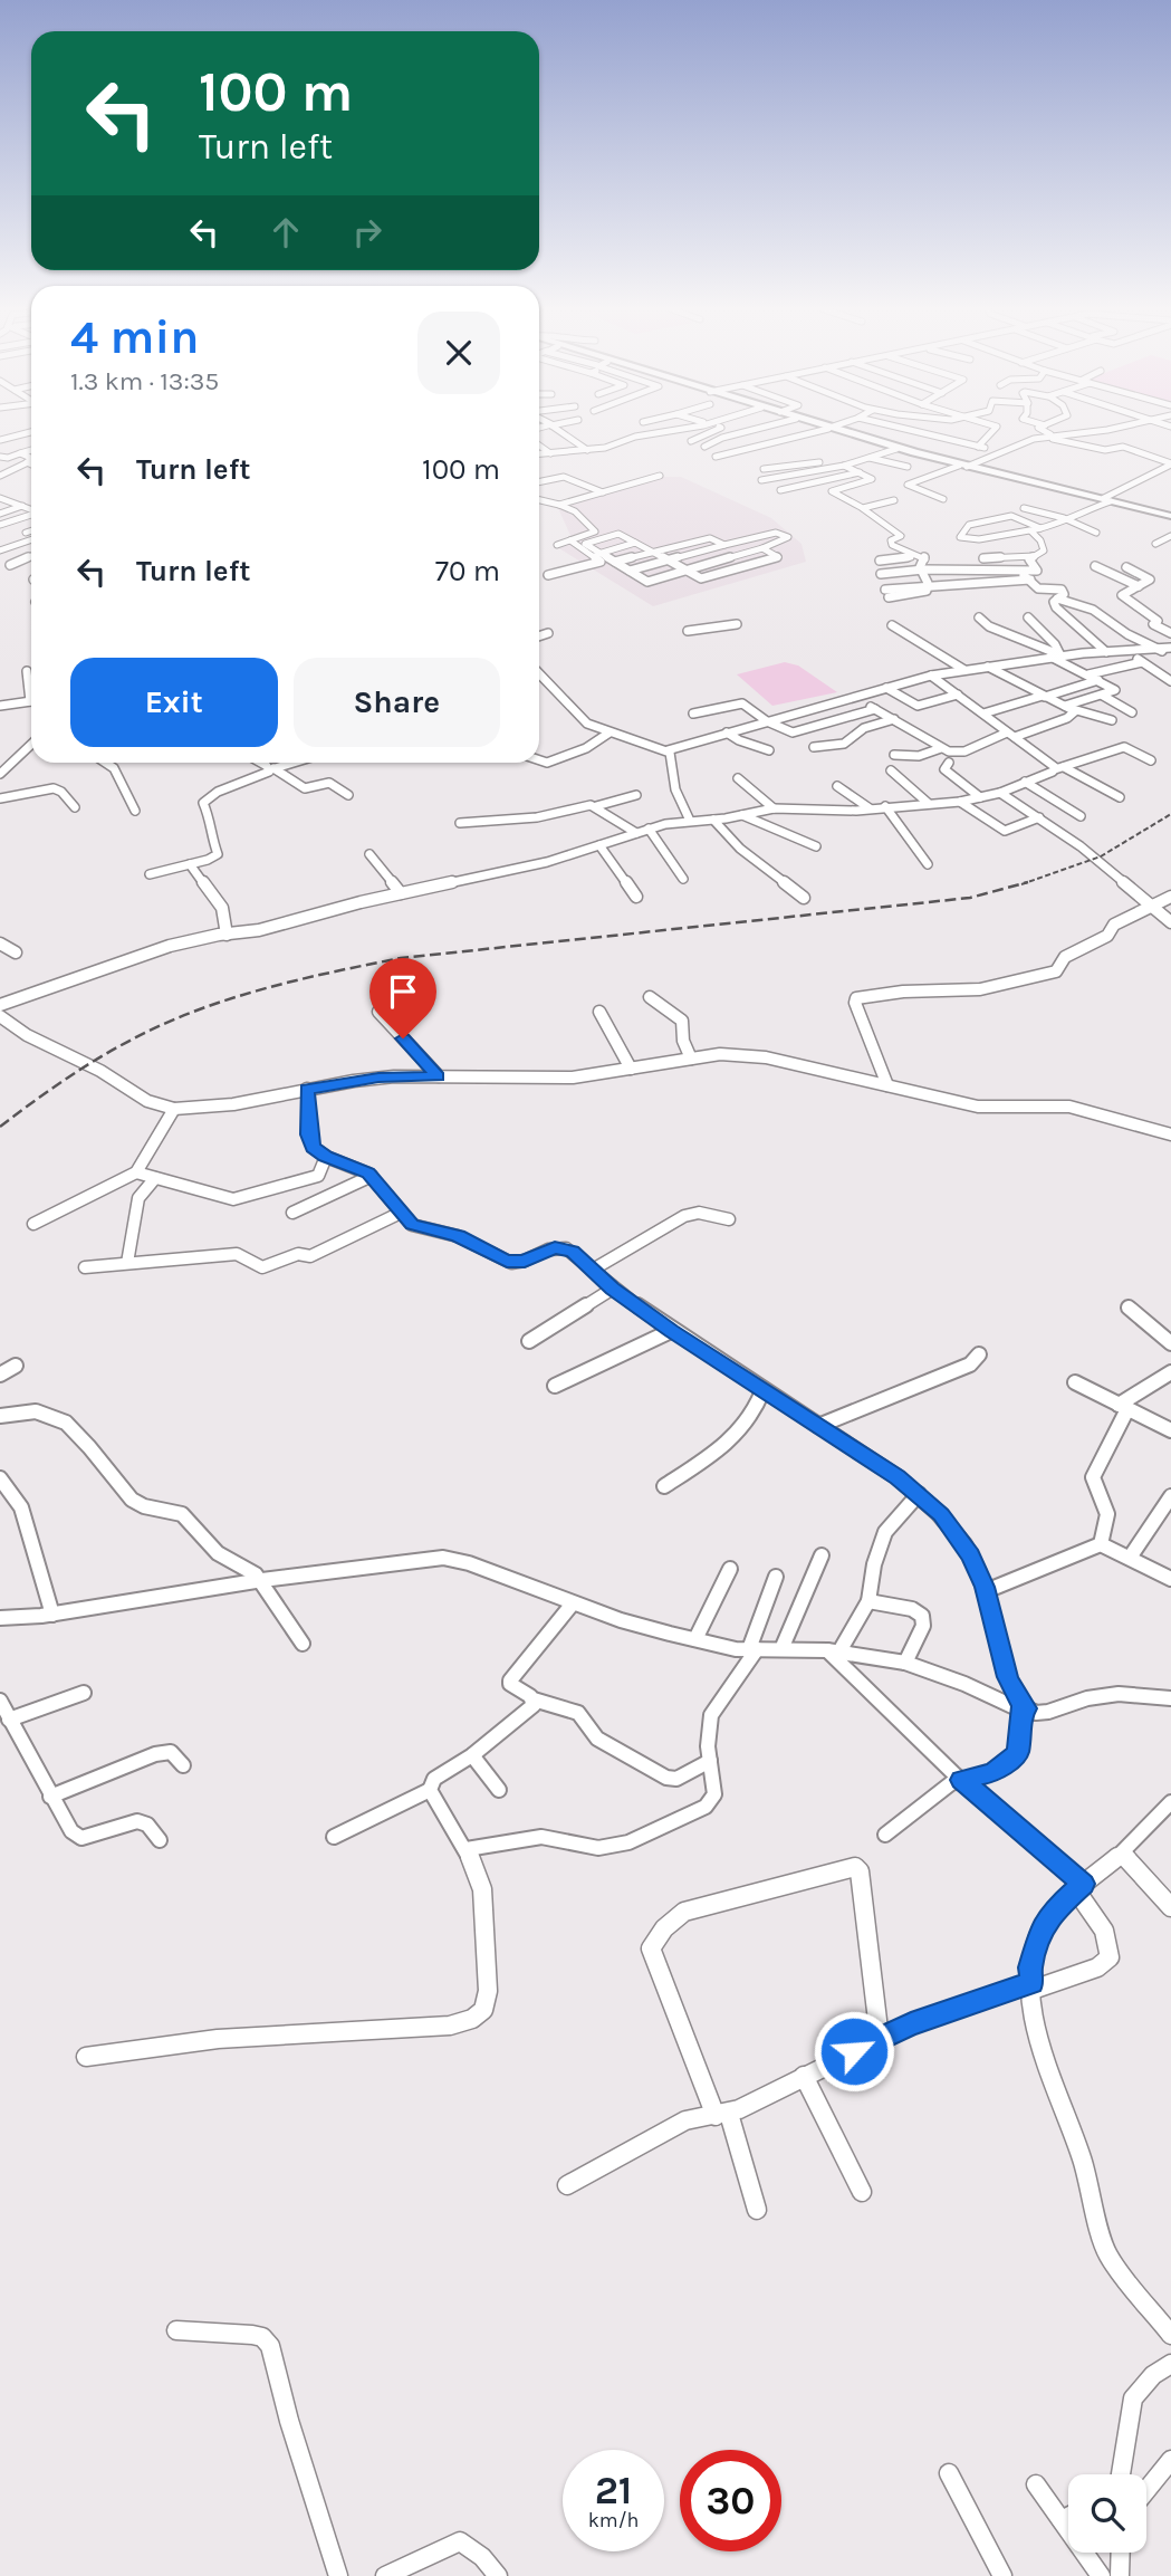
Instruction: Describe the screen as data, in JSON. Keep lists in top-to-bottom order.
{
  "page": {
    "turn": ["100 m", "Turn left"],
    "heading": ["4 min", "1.3 km · 13:35"],
    "list": [
      {
        "name": "Turn left",
        "value": "100 m"
      },
      {
        "name": "Turn left",
        "value": "70 m"
      }
    ],
    "buttons": ["Exit", "Share"],
    "speed": "21 km/h",
    "limit": "30"
  }
}
